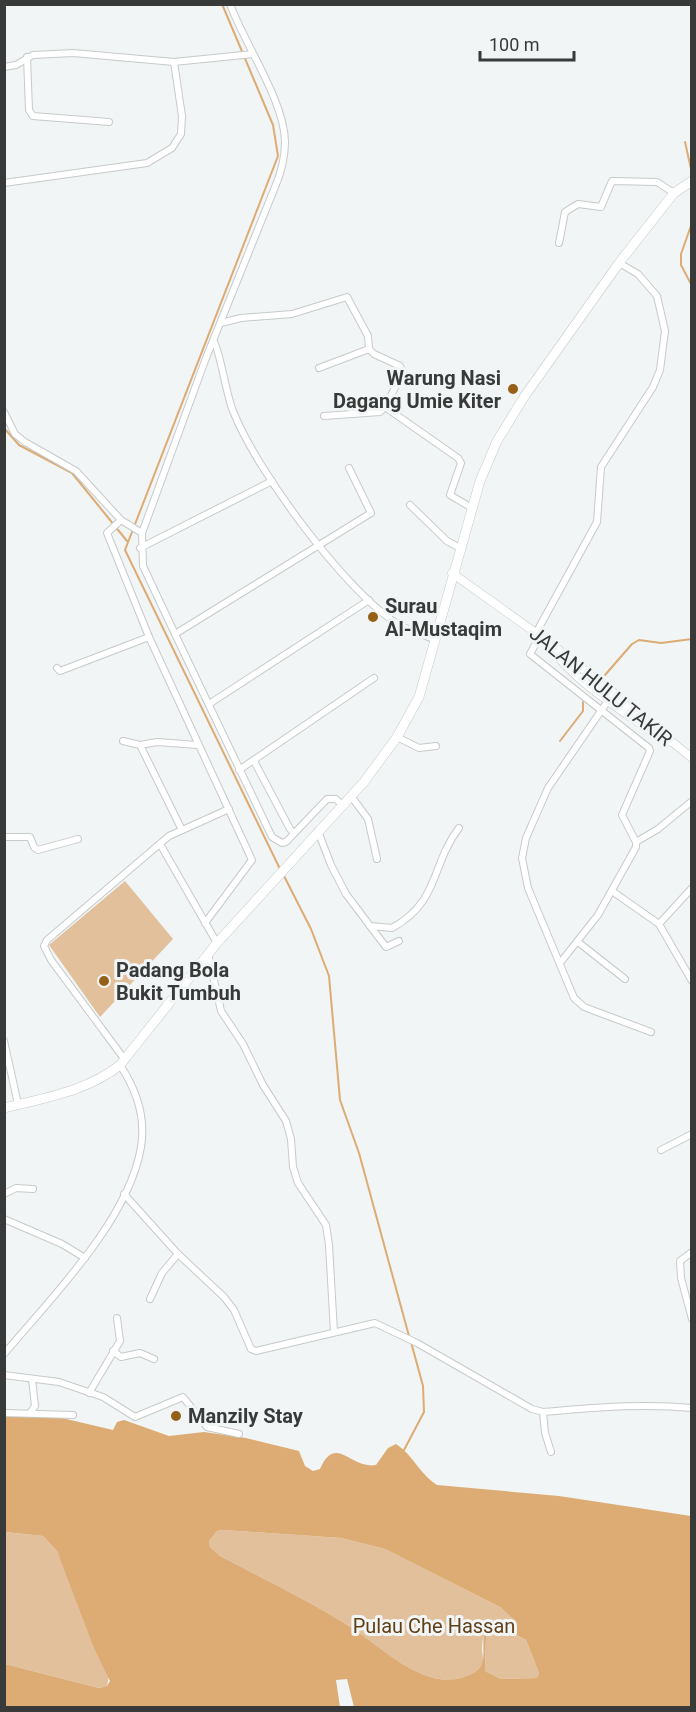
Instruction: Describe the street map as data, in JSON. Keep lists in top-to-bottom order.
{
  "streets": {
    "street": ["JALAN HULU TAKIR"]
  },
  "parks": ["Pulau Che Hassan"],
  "places": [
    "Warung Nasi Dagang Umie Kiter",
    "Surau Al-Mustaqim",
    "Padang Bola Bukit Tumbuh",
    "Manzily Stay"
  ],
  "scale_bar": "100 m"
}
